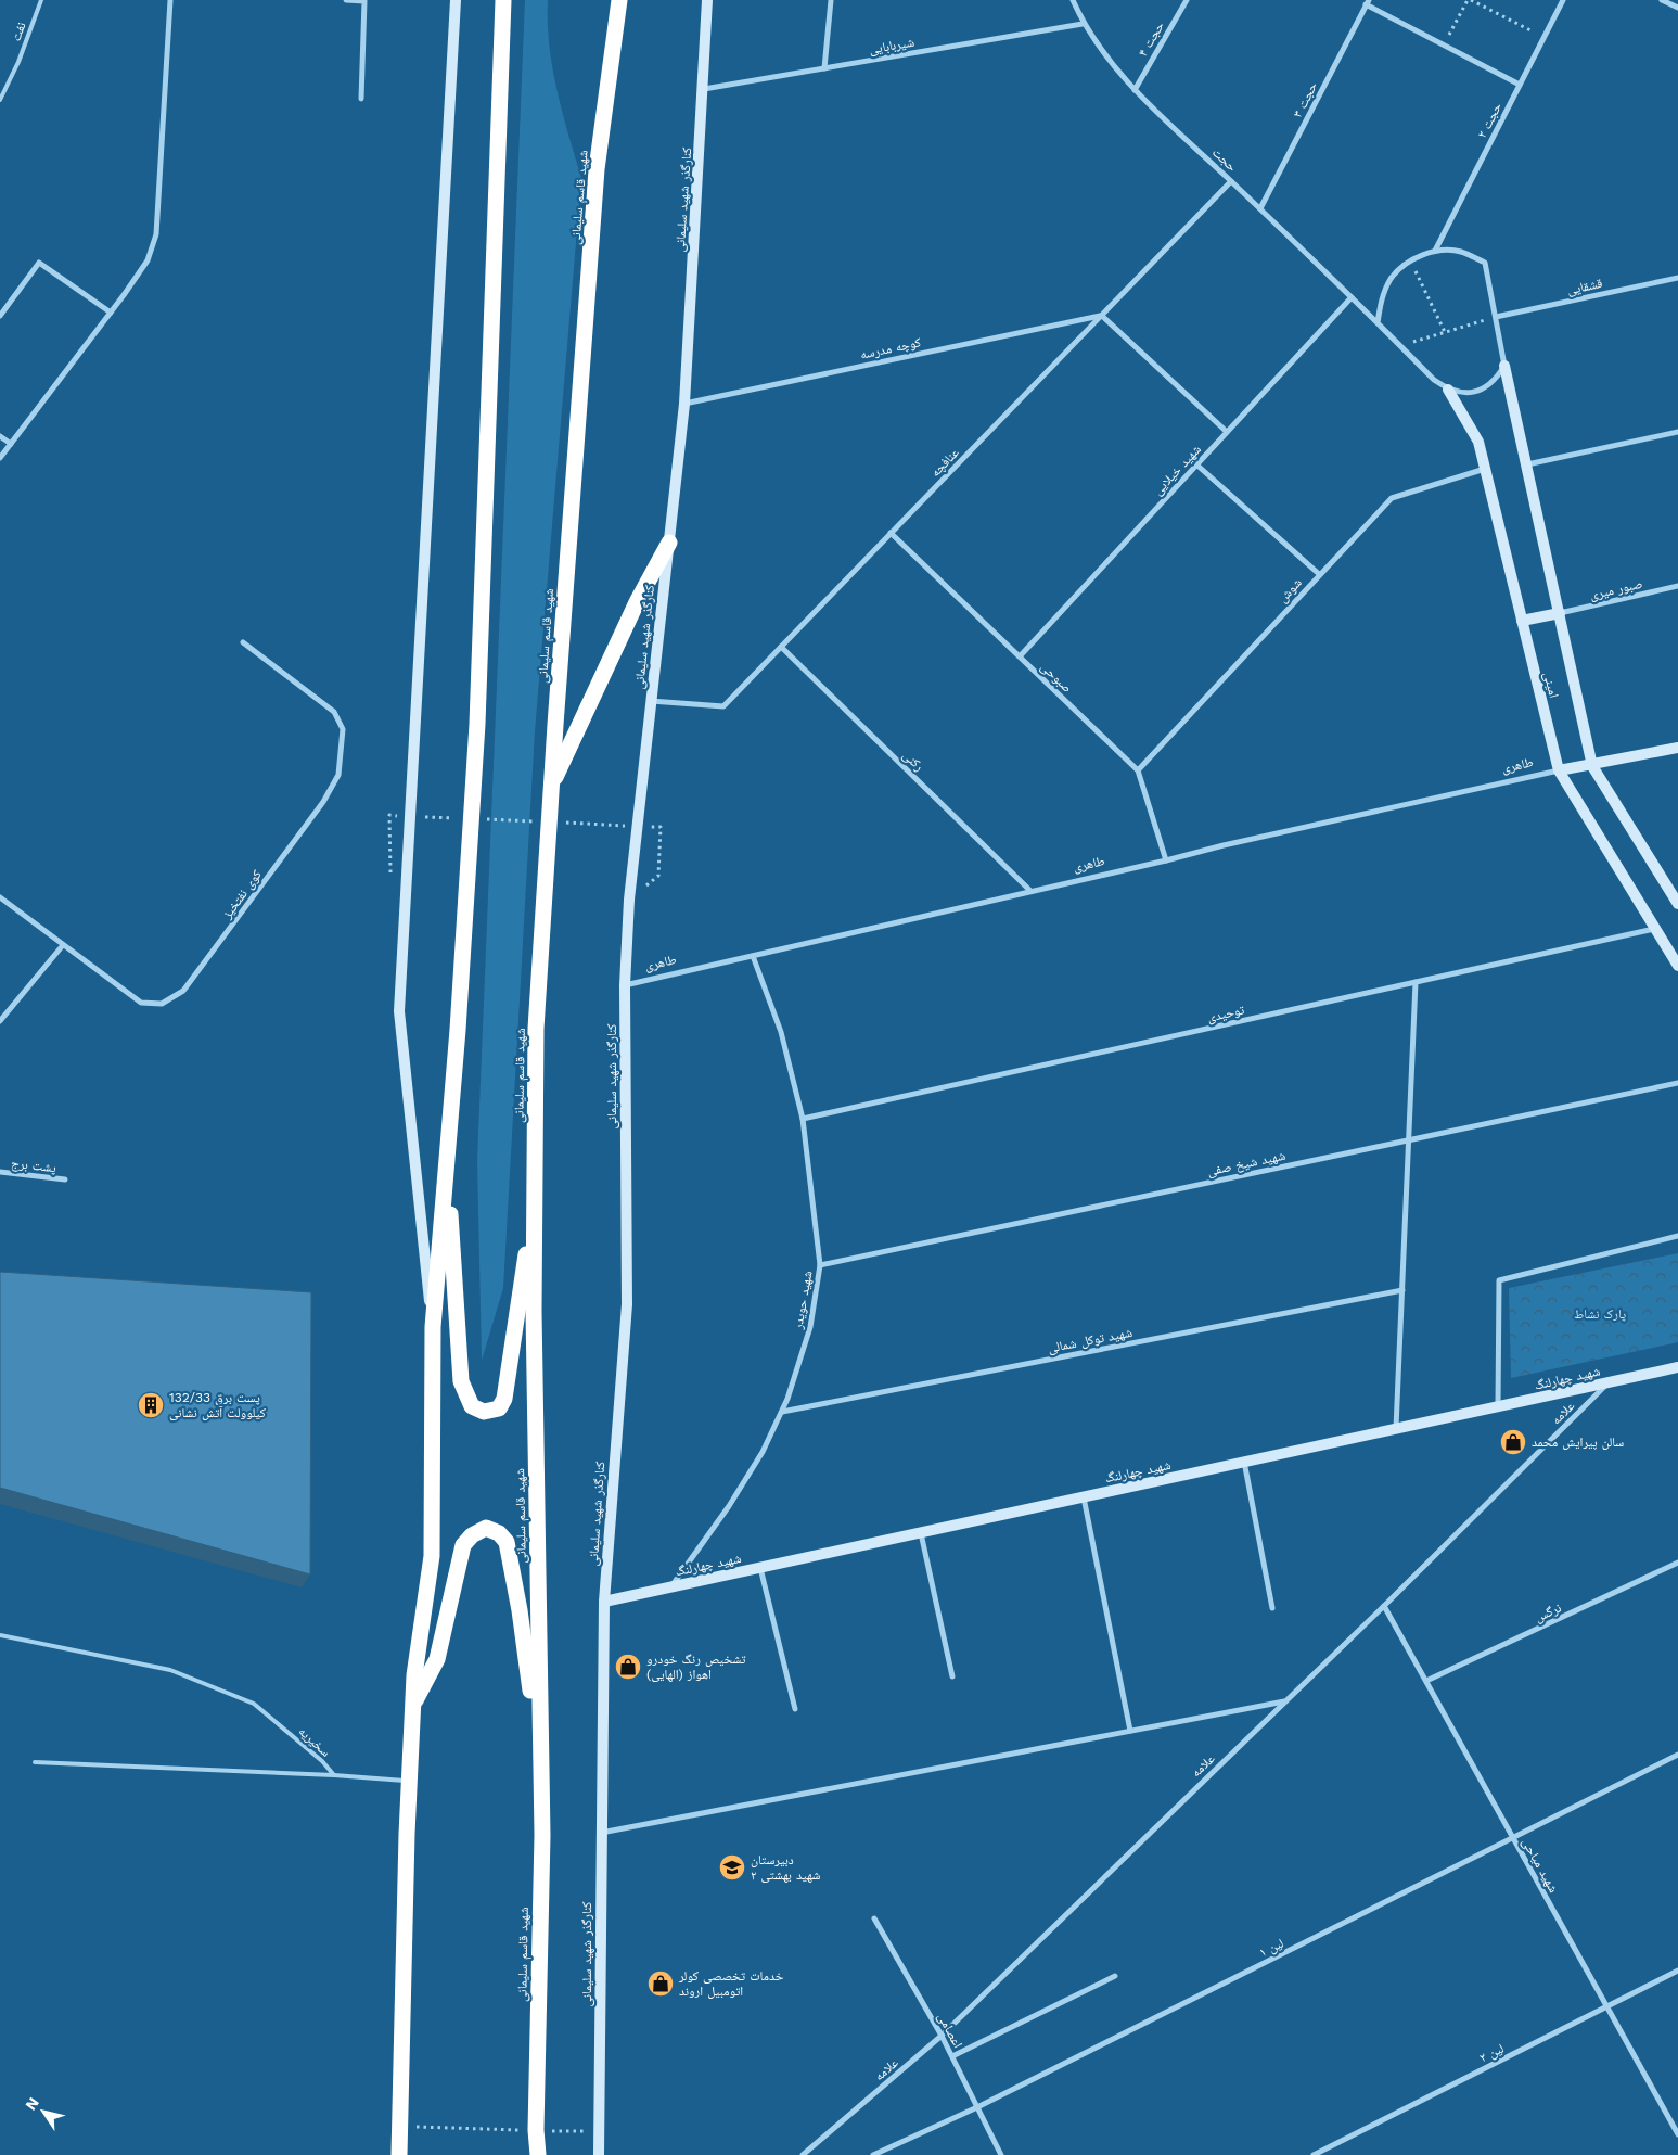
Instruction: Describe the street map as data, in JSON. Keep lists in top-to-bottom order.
{
  "streets": {
    "highway": ["شهید قاسم سلیمانی"],
    "street": [
      "حجت ۴",
      "شیربابایی",
      "حجت ۳",
      "حجت ۲",
      "حجت",
      "کنارگذر شهید سلیمانی",
      "قشقایی",
      "کوچه مدرسه",
      "عنافچه",
      "شهید خیلایی",
      "صبور میری",
      "شوش",
      "صبوحی",
      "امینی",
      "رکنی",
      "طاهری",
      "کوی نفتخیز",
      "توحیدی",
      "شهید شیخ صفی",
      "پشت برج",
      "شهید حویدر",
      "شهید توکل شمالی",
      "شهید چهارلنگ",
      "علامه",
      "نرگس",
      "شهید میاحی",
      "لین ۱",
      "اعصامی",
      "لین ۲"
    ],
    "lane": ["نفت", "سخیریه"]
  },
  "crossings": [
    ["حجت ۴", "حجت"],
    ["شیربابایی", "حجت"],
    ["شیربابایی", "کنارگذر شهید سلیمانی"],
    ["حجت ۳", "حجت"],
    ["حجت", "عنافچه"],
    ["حجت", "شهید خیلایی"],
    ["حجت", "امینی"],
    ["کنارگذر شهید سلیمانی", "کوچه مدرسه"],
    ["کنارگذر شهید سلیمانی", "عنافچه"],
    ["کنارگذر شهید سلیمانی", "طاهری"],
    ["کنارگذر شهید سلیمانی", "شهید چهارلنگ"],
    ["کوچه مدرسه", "عنافچه"],
    ["عنافچه", "صبوحی"],
    ["عنافچه", "رکنی"],
    ["شهید خیلایی", "صبوحی"],
    ["صبور میری", "امینی"],
    ["شوش", "صبوحی"],
    ["شوش", "امینی"],
    ["صبوحی", "طاهری"],
    ["امینی", "طاهری"],
    ["امینی", "توحیدی"],
    ["رکنی", "طاهری"],
    ["طاهری", "شهید حویدر"],
    ["توحیدی", "شهید حویدر"],
    ["شهید شیخ صفی", "شهید حویدر"],
    ["شهید حویدر", "شهید توکل شمالی"],
    ["شهید حویدر", "شهید چهارلنگ"],
    ["شهید چهارلنگ", "علامه"],
    ["علامه", "شهید میاحی"],
    ["علامه", "اعصامی"],
    ["نرگس", "شهید میاحی"],
    ["شهید میاحی", "لین ۱"],
    ["شهید میاحی", "لین ۲"],
    ["لین ۱", "اعصامی"]
  ],
  "parks": ["پارک نشاط"],
  "places": {
    "building": ["پست برق 132/33 کیلوولت آتش نشانی"],
    "shop": ["سالن پیرایش محمد", "تشخیص رنگ خودرو اهواز (الهایی)", "خدمات تخصصی کولر اتومبیل اروند"],
    "school or university": ["دبیرستان شهید بهشتی ۲"]
  },
  "north": "top left"
}
